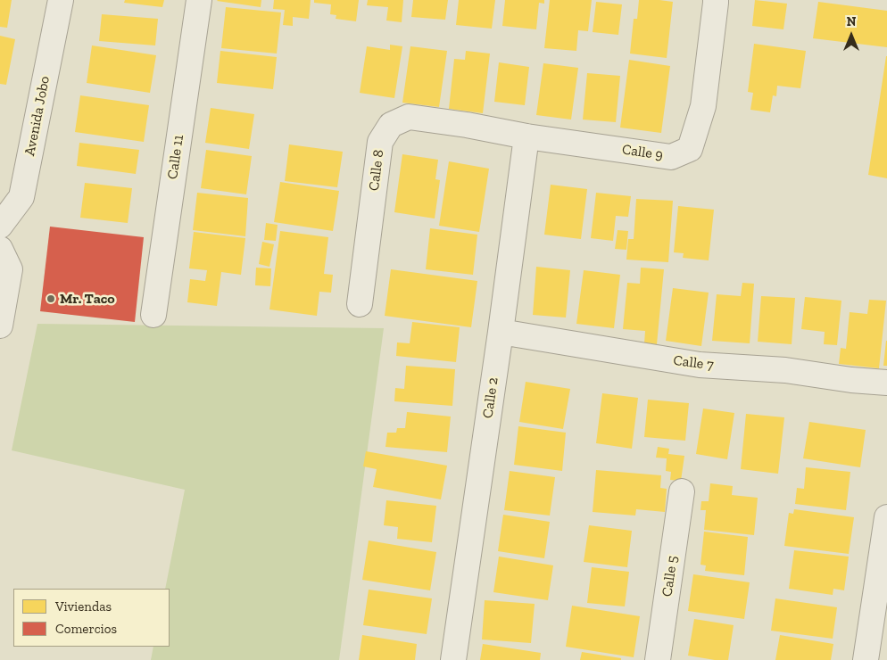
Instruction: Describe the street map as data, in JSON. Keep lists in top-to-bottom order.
{
  "streets": {
    "street": [
      "Avenida Jobo",
      "Calle 9",
      "Calle 11",
      "Calle 8",
      "Calle 7",
      "Calle 2",
      "Calle 5"
    ]
  },
  "crossings": [
    ["Calle 9", "Calle 8"],
    ["Calle 9", "Calle 2"],
    ["Calle 8", "Calle 2"],
    ["Calle 7", "Calle 2"]
  ],
  "places": ["Mr. Taco"],
  "legend": ["Viviendas", "Comercios"],
  "north": "top"
}
